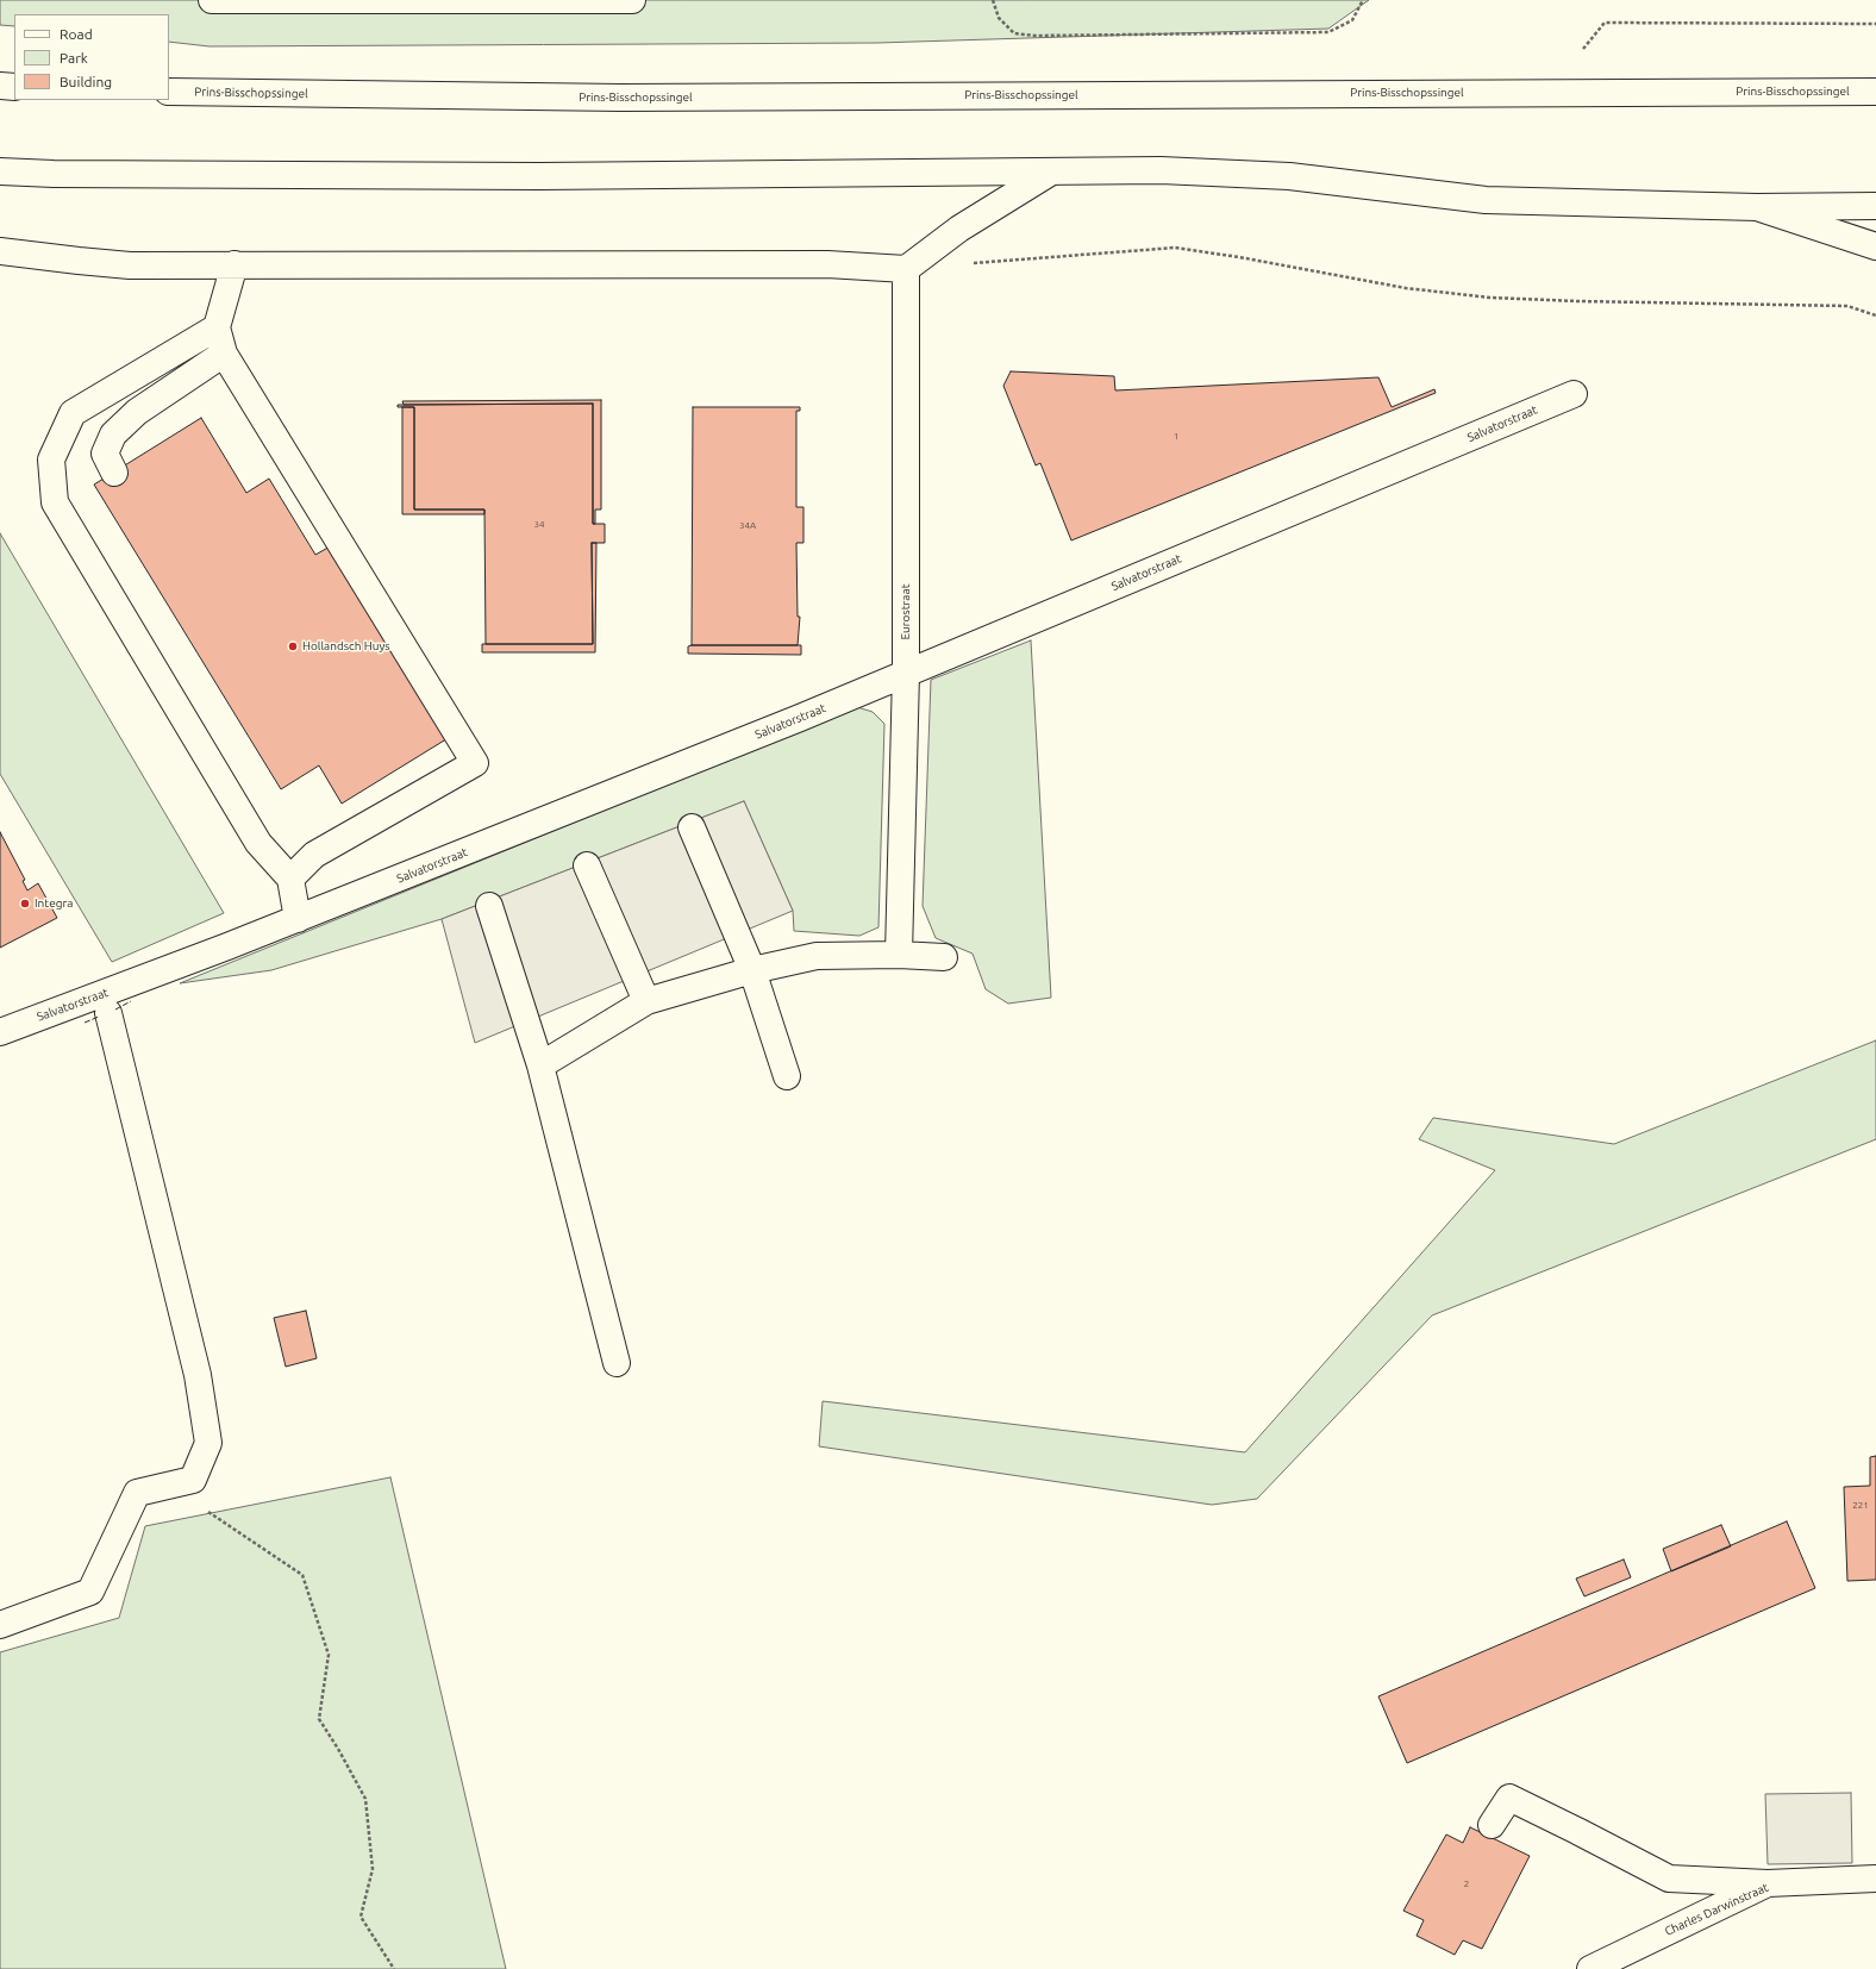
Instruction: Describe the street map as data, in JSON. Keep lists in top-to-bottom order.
{
  "streets": {
    "main road": [
      "Prins-Bisschopssingel",
      "Salvatorstraat",
      "Eurostraat",
      "Charles Darwinstraat"
    ]
  },
  "crossings": [
    ["Salvatorstraat", "Eurostraat"]
  ],
  "places": ["Hollandsch Huys", "Integra"],
  "house_numbers": [
    "1",
    "34",
    "34A",
    "221",
    "2"
  ],
  "legend": ["Road", "Park", "Building"]
}
